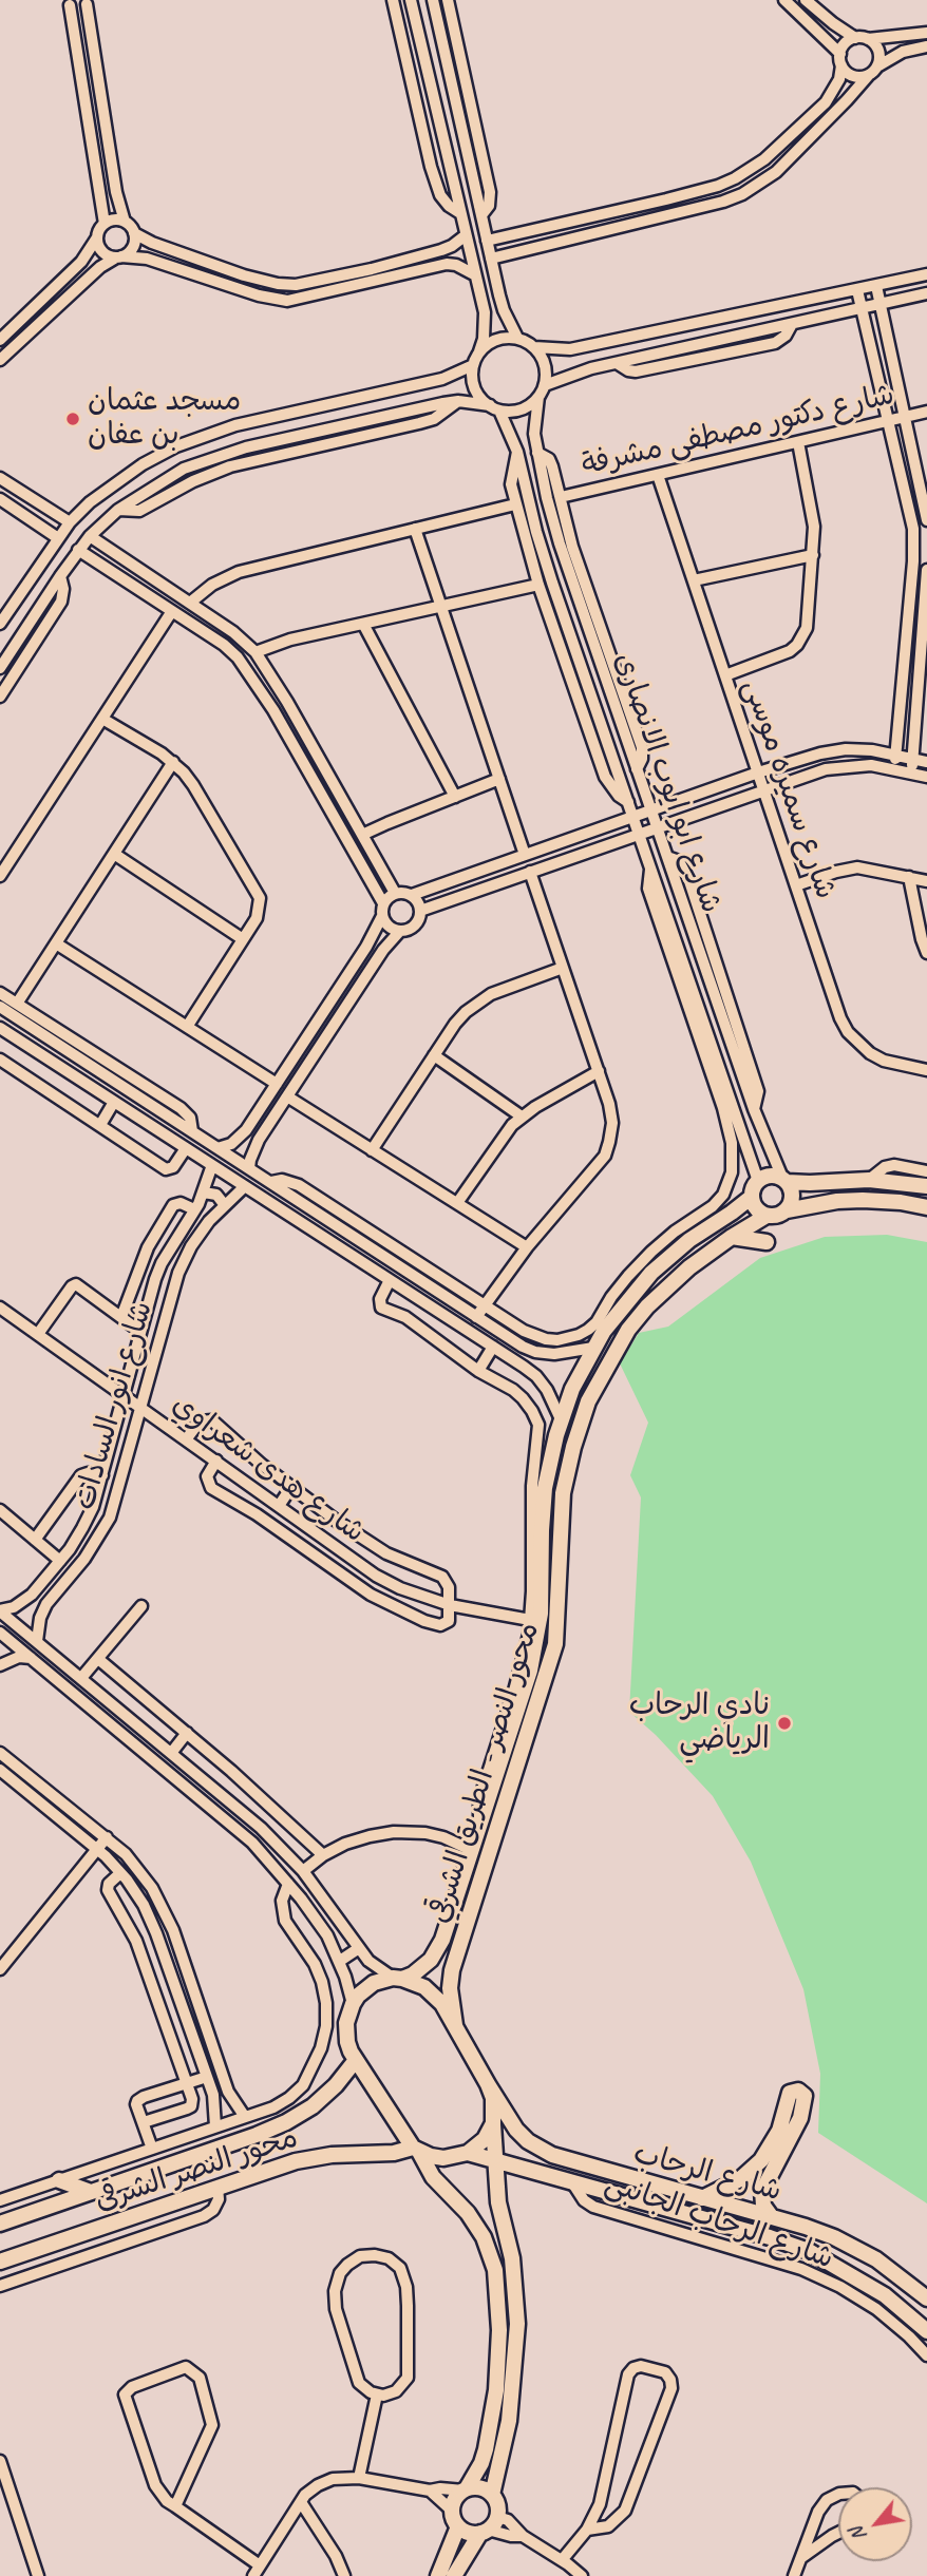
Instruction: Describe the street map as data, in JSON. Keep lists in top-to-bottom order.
{
  "streets": {
    "street": [
      "شارع دكتور مصطفى مشرفة",
      "شارع ابو ايوب الانصارى",
      "شارع سميره موسى",
      "شارع انور السادات",
      "شارع هدى شعراوي",
      "محور النصر - الطريق الشرقي",
      "محور النصر الشرقى",
      "شارع الرحاب",
      "شارع الرحاب الجانبى"
    ]
  },
  "crossings": [
    ["شارع دكتور مصطفى مشرفة", "شارع سميره موسى"],
    ["شارع ابو ايوب الانصارى", "محور النصر - الطريق الشرقي"],
    ["شارع انور السادات", "شارع هدى شعراوي"],
    ["محور النصر - الطريق الشرقي", "شارع الرحاب"],
    ["محور النصر الشرقى", "شارع الرحاب"],
    ["شارع الرحاب", "شارع الرحاب الجانبى"]
  ],
  "places": ["مسجد عثمان بن عفان", "نادي الرحاب الرياضي"],
  "north": "bottom left"
}
